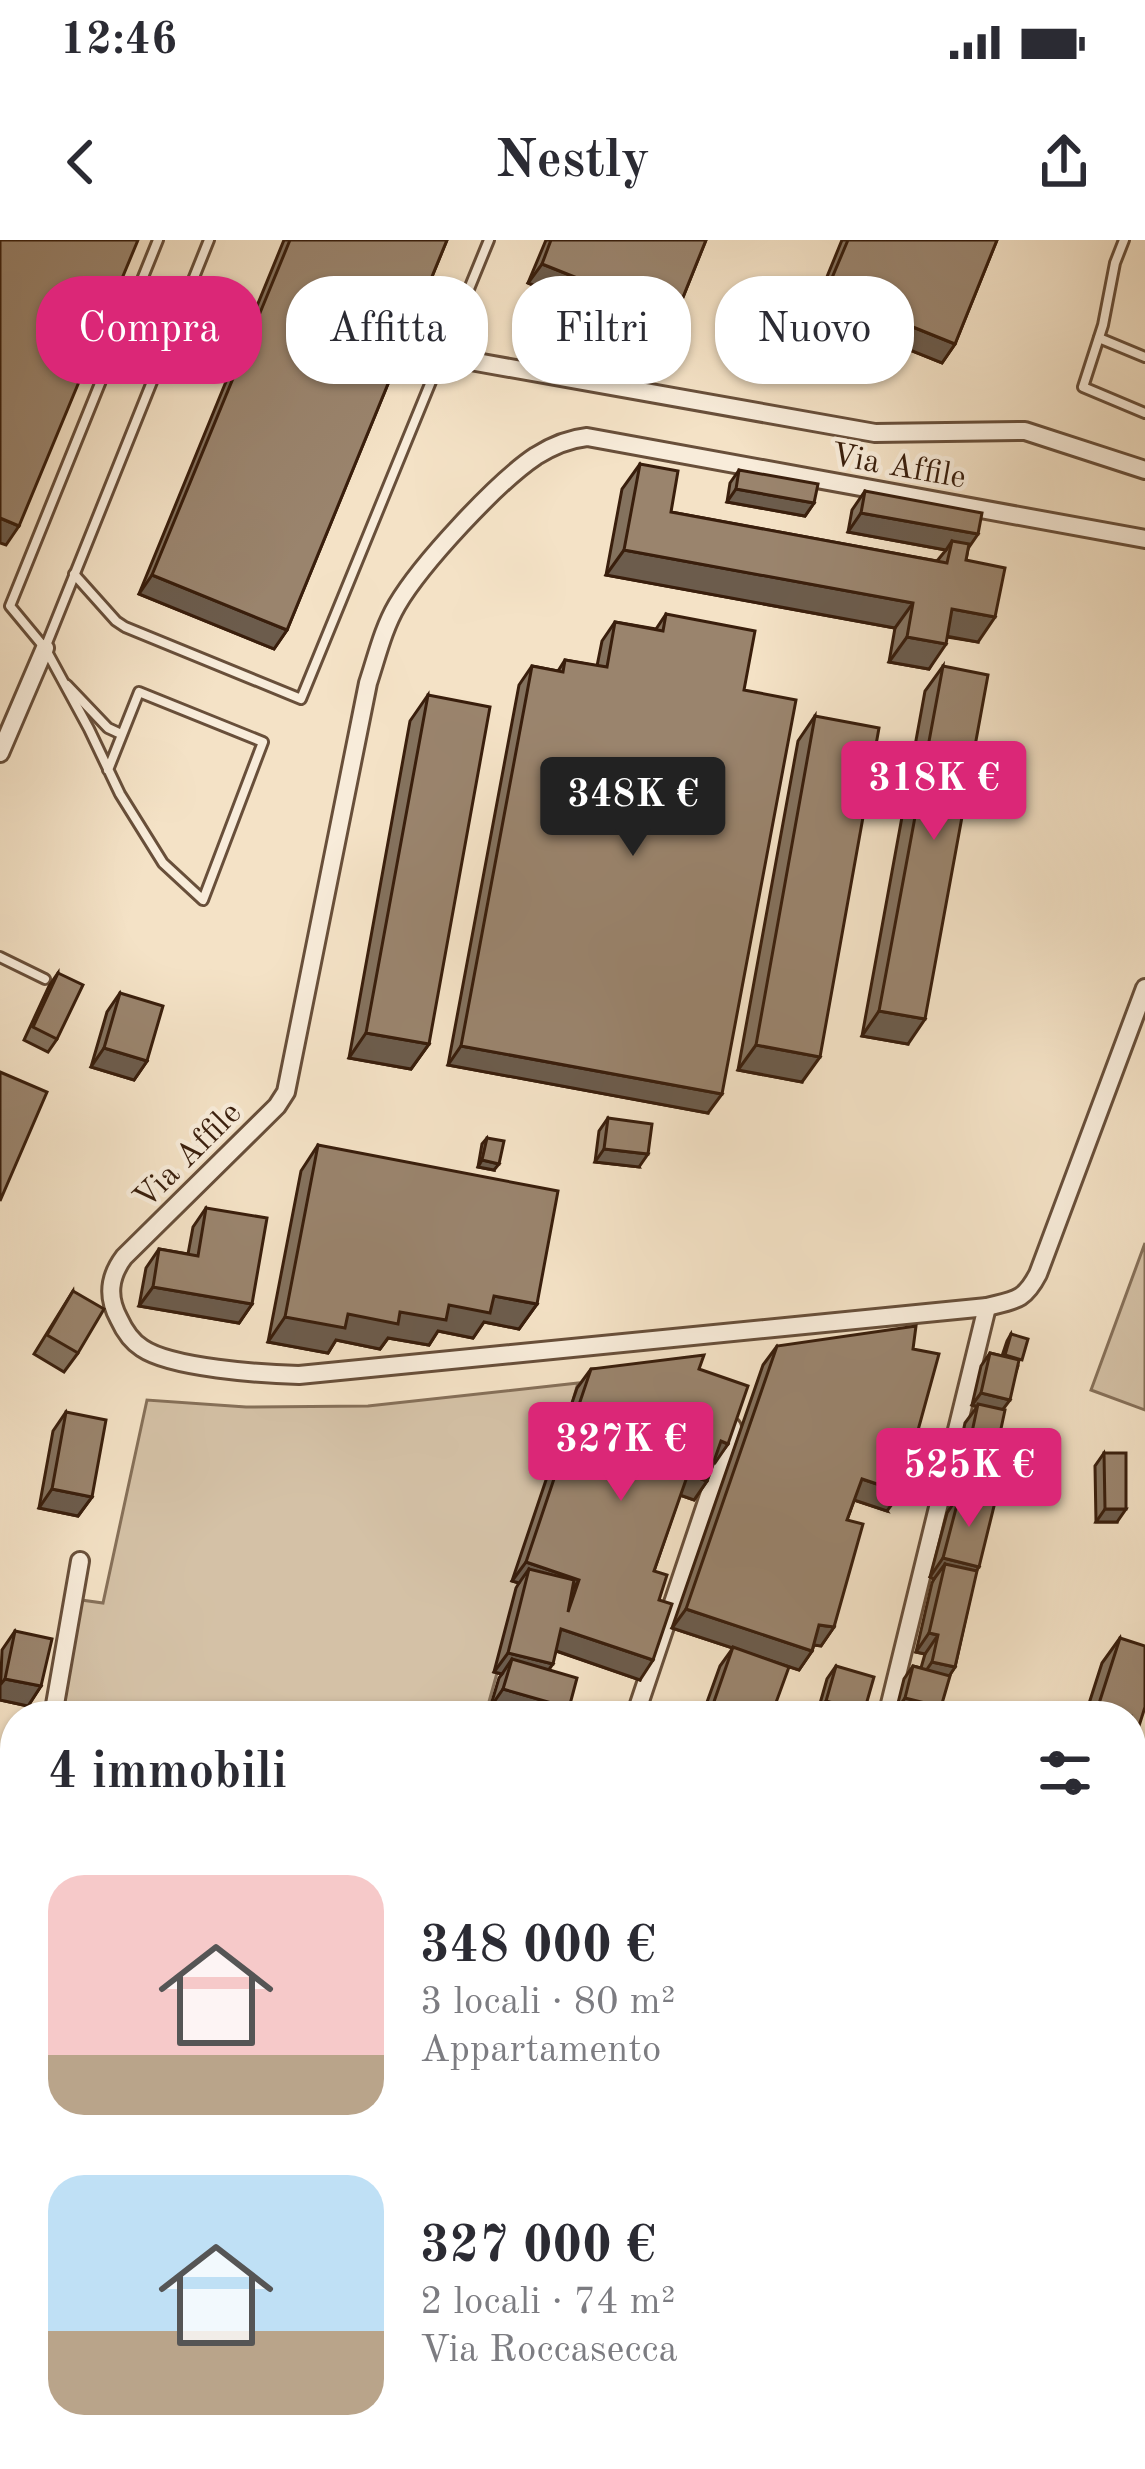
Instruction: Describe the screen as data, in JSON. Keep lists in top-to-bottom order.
{
  "streets": {
    "street": ["Via Affile"]
  },
  "page": {
    "status": "12:46",
    "header": "Nestly",
    "chip": [
      "Compra",
      "Affitta",
      "Filtri",
      "Nuovo"
    ],
    "price": [
      "318K €",
      "348K €",
      "327K €",
      "525K €"
    ],
    "heading": "4 immobili",
    "list": [
      {
        "name": "348 000 €",
        "note": "3 locali · 80 m² · Appartamento"
      },
      {
        "name": "327 000 €",
        "note": "2 locali · 74 m² · Via Roccasecca"
      }
    ]
  }
}
